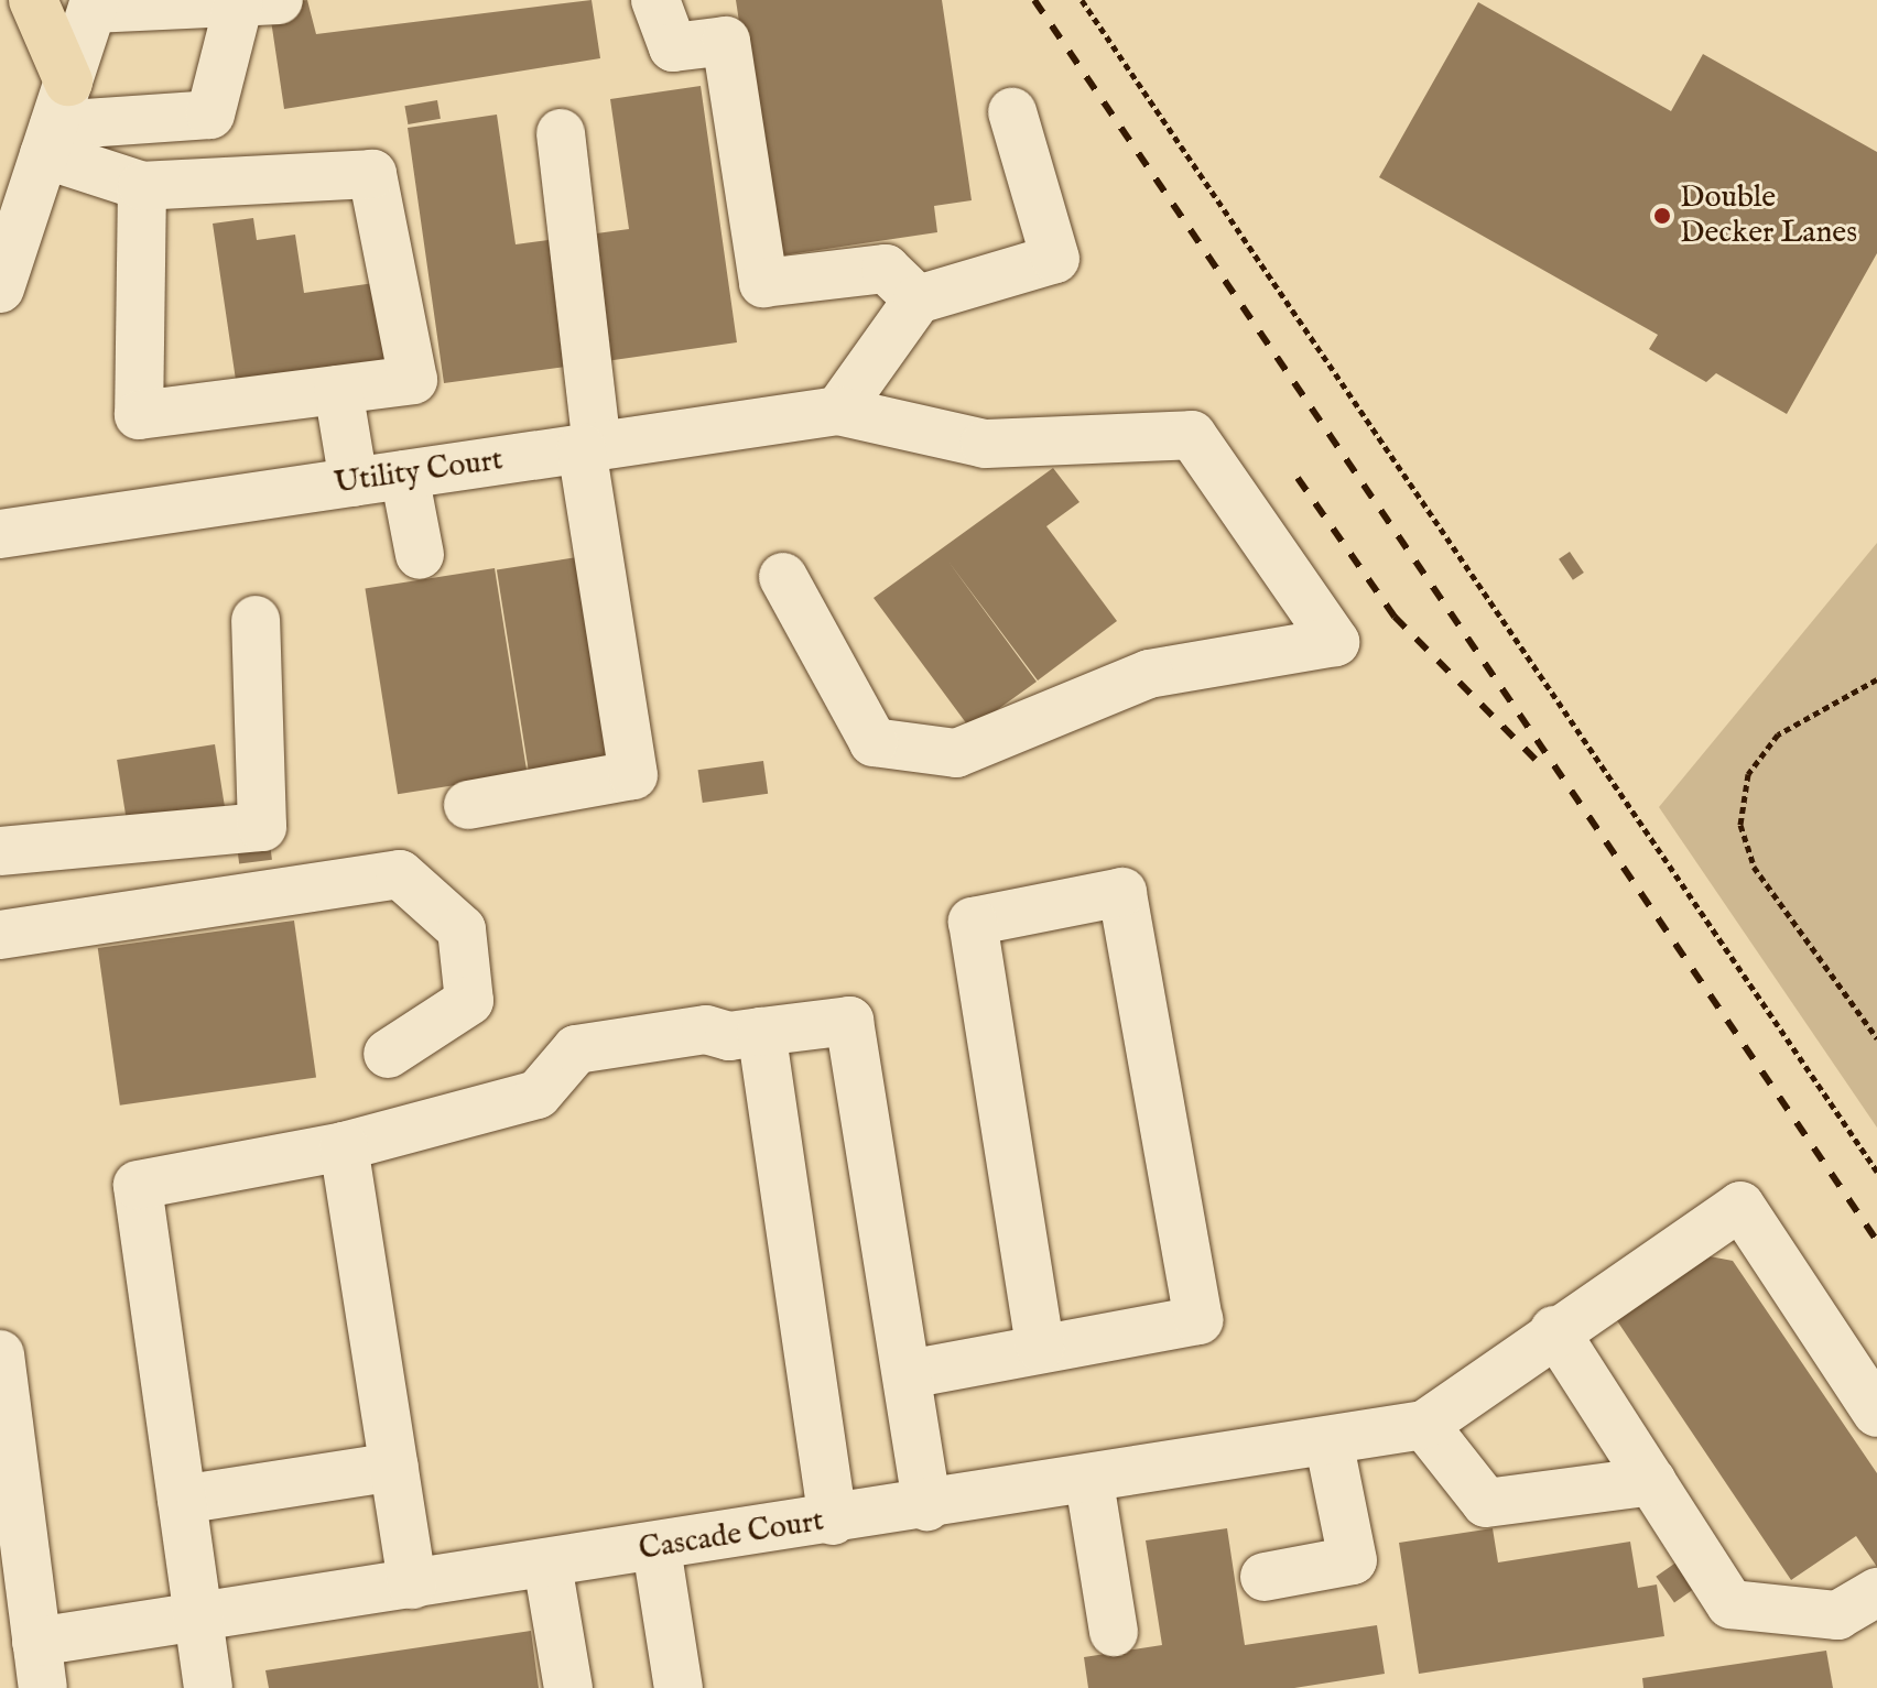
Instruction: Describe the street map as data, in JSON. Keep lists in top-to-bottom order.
{
  "streets": {
    "street": ["Utility Court", "Cascade Court"]
  },
  "places": ["Double Decker Lanes"]
}
